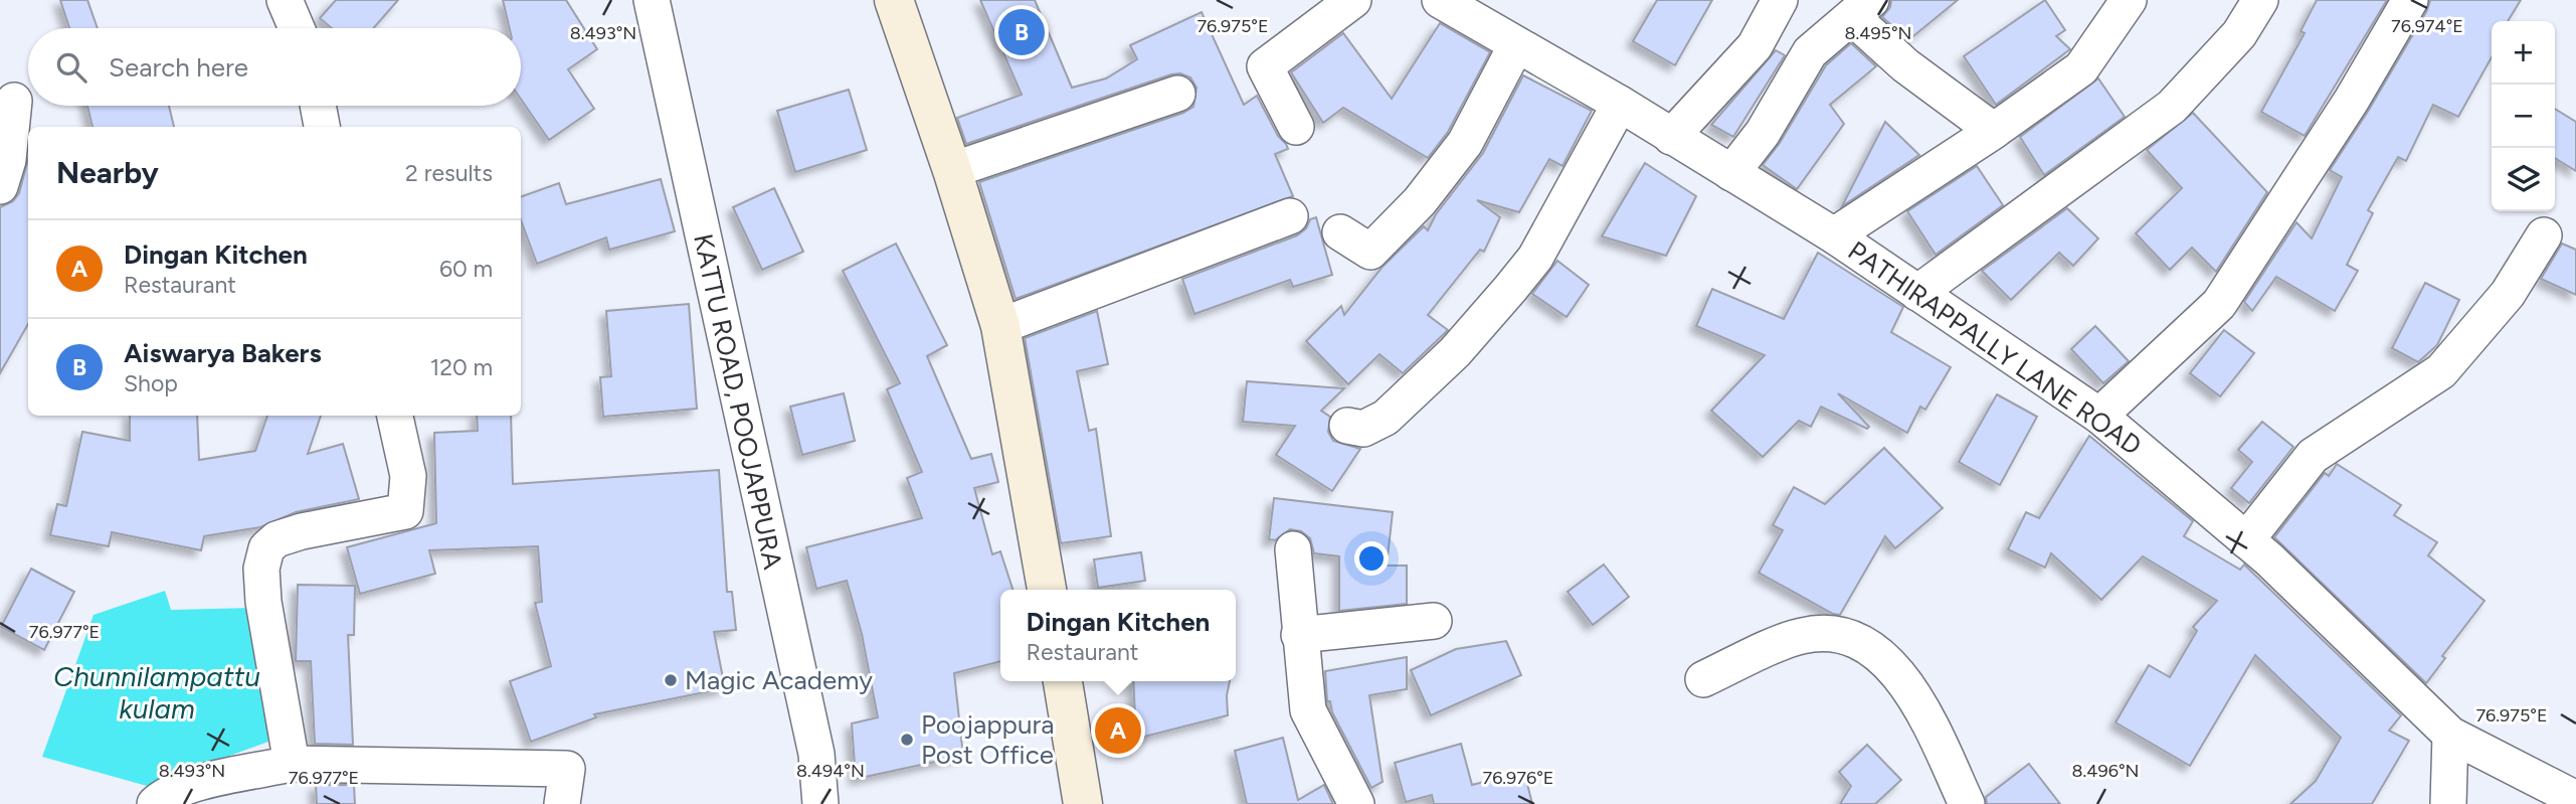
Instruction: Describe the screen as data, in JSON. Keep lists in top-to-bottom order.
{
  "streets": {
    "street": ["PATHIRAPPALLY LANE ROAD", "KATTU ROAD, POOJAPPURA"]
  },
  "water": ["Chunnilampattu kulam"],
  "places": ["Magic Academy", "Poojappura Post Office"],
  "page": {
    "pins": ["B", "A"],
    "map_buttons": ["+", "−"],
    "search": "Search here",
    "heading": ["Nearby", "2 results"],
    "list": [
      {
        "mark": "A",
        "name": "Dingan Kitchen",
        "note": "Restaurant",
        "value": "60 m"
      },
      {
        "mark": "B",
        "name": "Aiswarya Bakers",
        "note": "Shop",
        "value": "120 m"
      }
    ],
    "popup": ["Dingan Kitchen", "Restaurant"]
  },
  "coordinates": [
    "76.975°E",
    "76.974°E",
    "8.493°N",
    "8.495°N",
    "76.977°E",
    "8.494°N",
    "8.496°N",
    "76.976°E"
  ]
}
